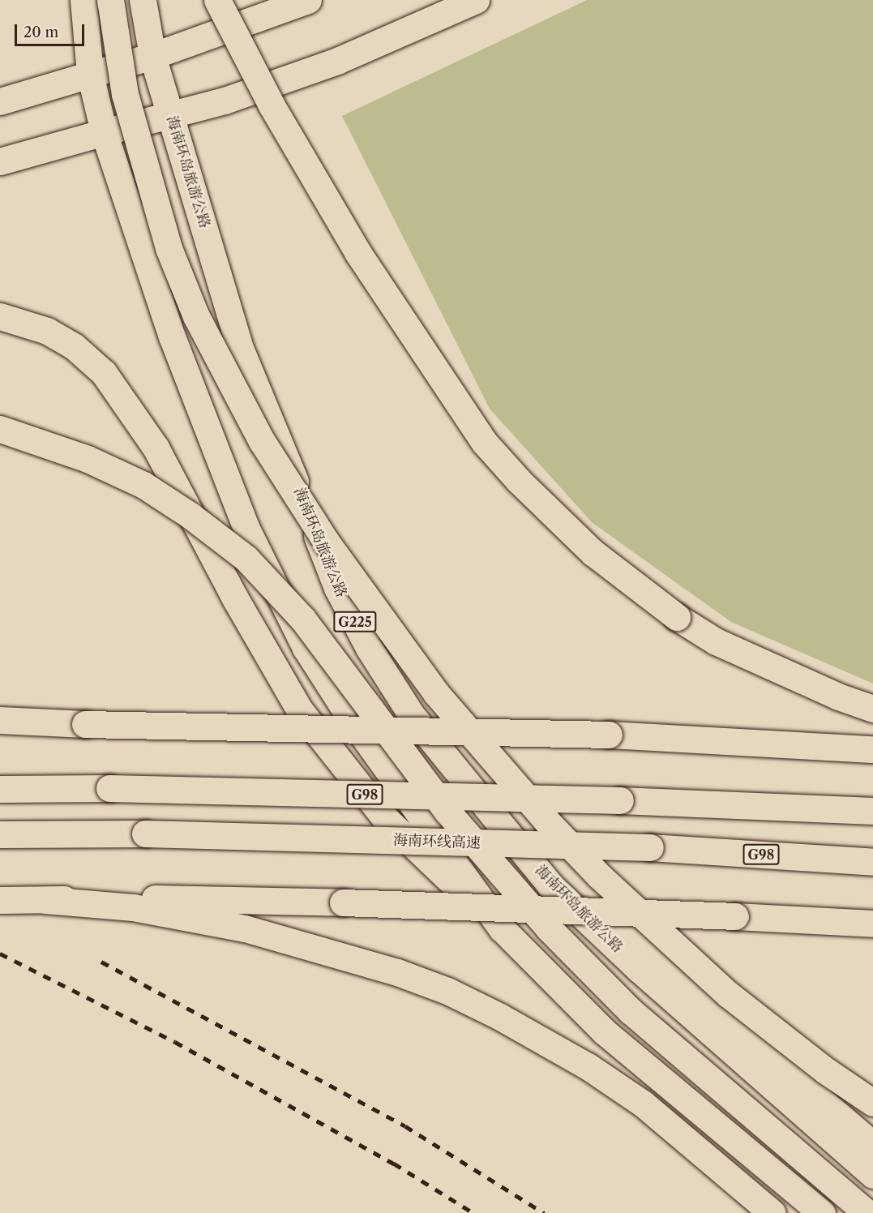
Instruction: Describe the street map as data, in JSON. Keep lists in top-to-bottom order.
{
  "streets": {
    "main road": [
      "海南环岛旅游公路",
      "G225",
      "G98",
      "海南环线高速"
    ]
  },
  "scale_bar": "20 m"
}
